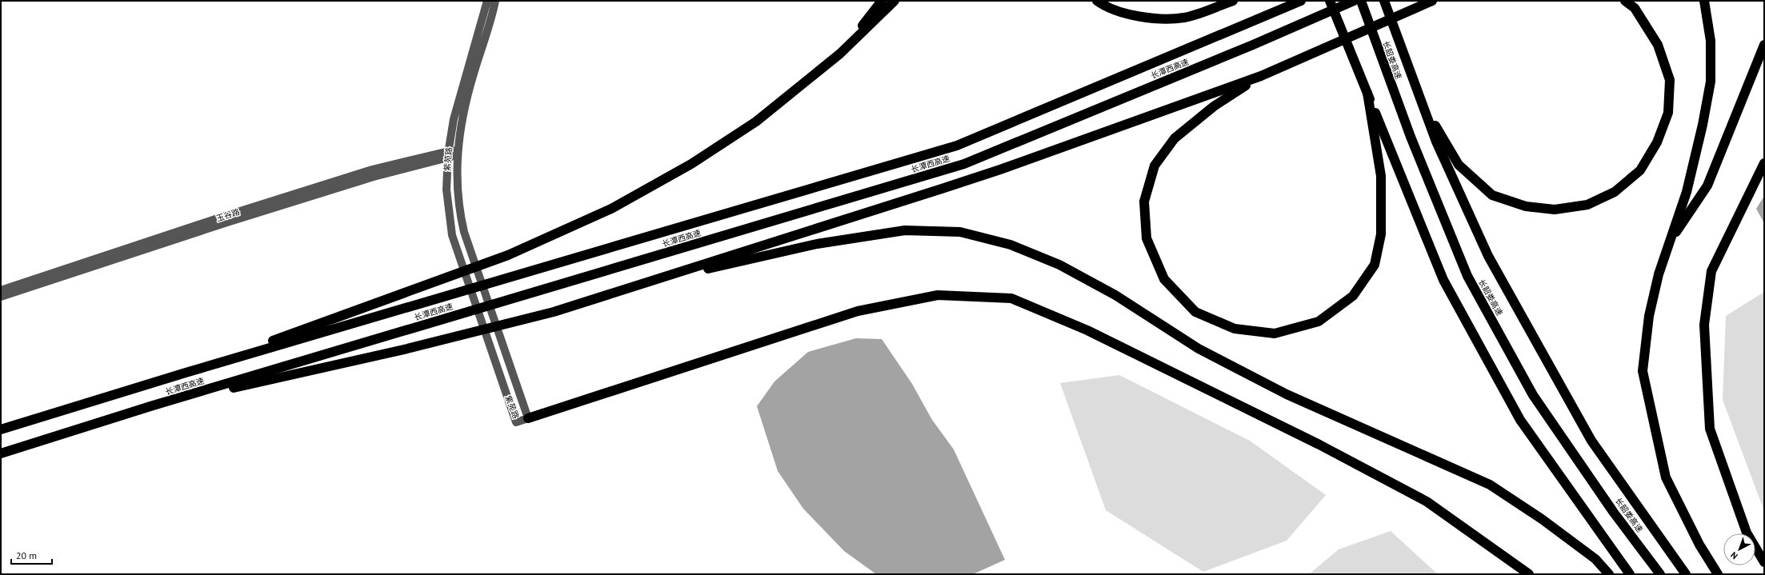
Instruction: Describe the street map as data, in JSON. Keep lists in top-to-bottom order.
{
  "streets": {
    "highway": ["长韶娄高速", "长潭西高速"],
    "street": ["紫苑路", "玉谷路"]
  },
  "crossings": [
    ["紫苑路", "玉谷路"]
  ],
  "scale_bar": "20 m",
  "north": "bottom left"
}
